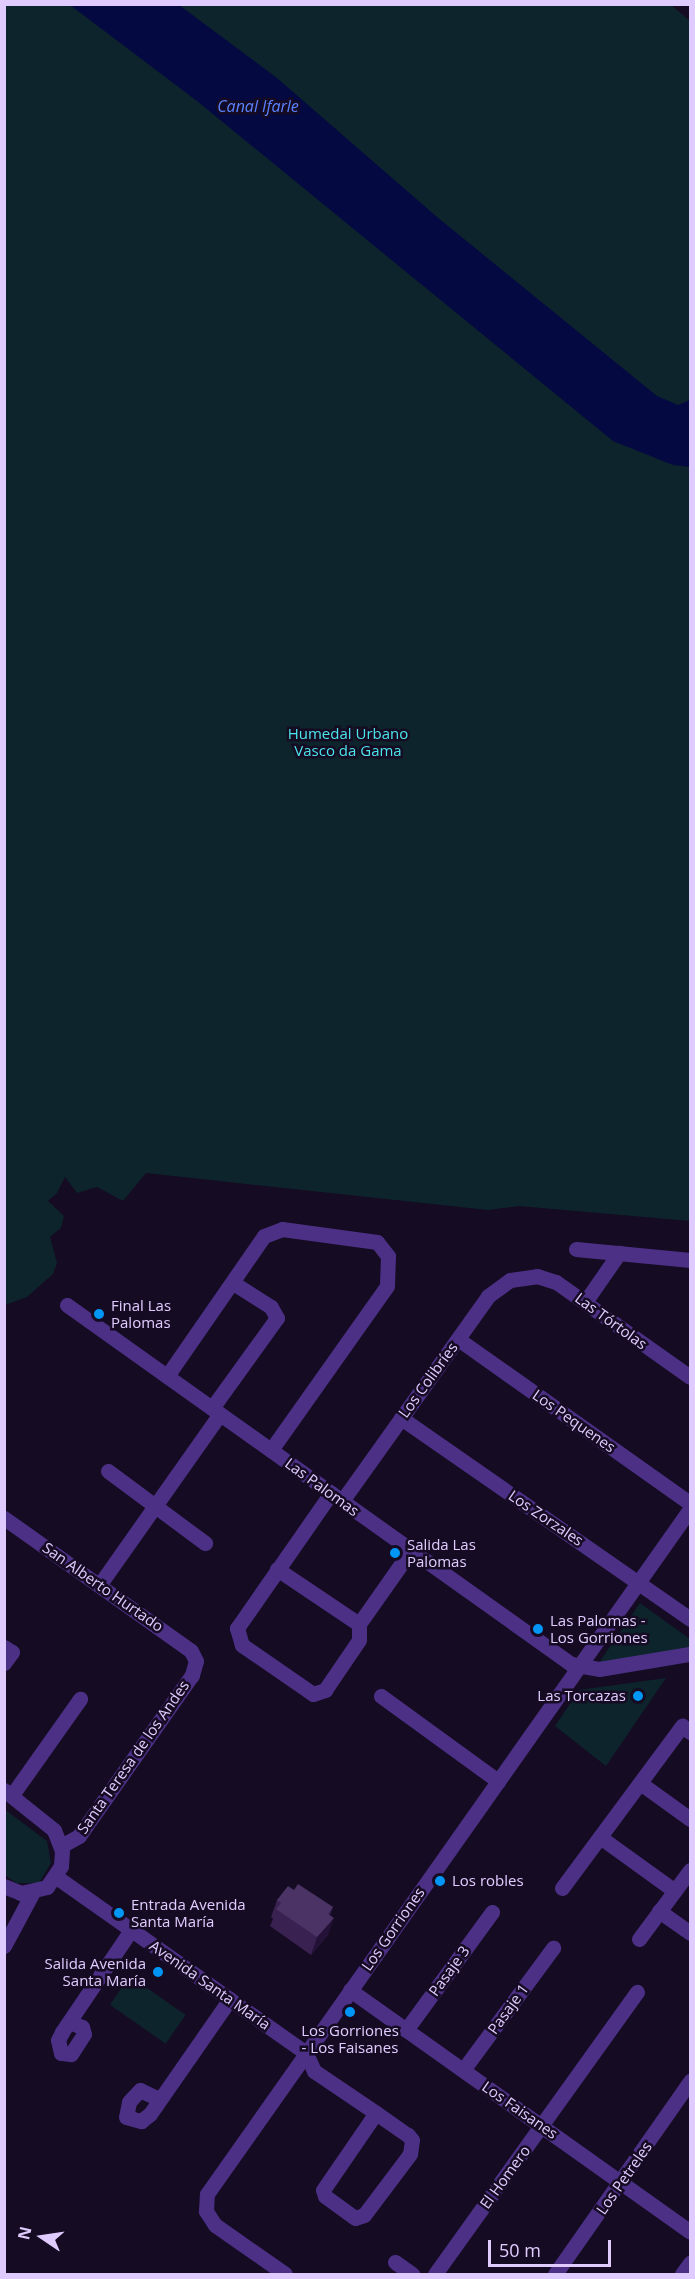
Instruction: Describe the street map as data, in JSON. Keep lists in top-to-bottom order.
{
  "streets": {
    "street": [
      "Las Tórtolas",
      "Los Colibríes",
      "Los Pequenes",
      "Las Palomas",
      "Los Zorzales",
      "San Alberto Hurtado",
      "Santa Teresa de los Andes",
      "Los Gorriones",
      "Pasaje 3",
      "Avenida Santa María",
      "Pasaje 1",
      "Los Faisanes",
      "El Homero",
      "Los Petreles"
    ]
  },
  "crossings": [
    ["Las Tórtolas", "Los Colibríes"],
    ["Los Colibríes", "Los Pequenes"],
    ["Los Colibríes", "Las Palomas"],
    ["Los Colibríes", "Los Zorzales"],
    ["Las Palomas", "Los Gorriones"],
    ["Los Zorzales", "Los Gorriones"],
    ["San Alberto Hurtado", "Santa Teresa de los Andes"],
    ["Los Gorriones", "Avenida Santa María"],
    ["Los Gorriones", "Los Faisanes"],
    ["Pasaje 3", "Los Faisanes"],
    ["Pasaje 1", "Los Faisanes"],
    ["Los Faisanes", "El Homero"],
    ["Los Faisanes", "Los Petreles"]
  ],
  "water": ["Canal Ifarle"],
  "parks": ["Humedal Urbano Vasco da Gama"],
  "places": [
    "Final Las Palomas",
    "Salida Las Palomas",
    "Las Palomas - Los Gorriones",
    "Las Torcazas",
    "Los robles",
    "Entrada Avenida Santa María",
    "Salida Avenida Santa María",
    "Los Gorriones - Los Faisanes"
  ],
  "scale_bar": "50 m",
  "north": "left"
}
